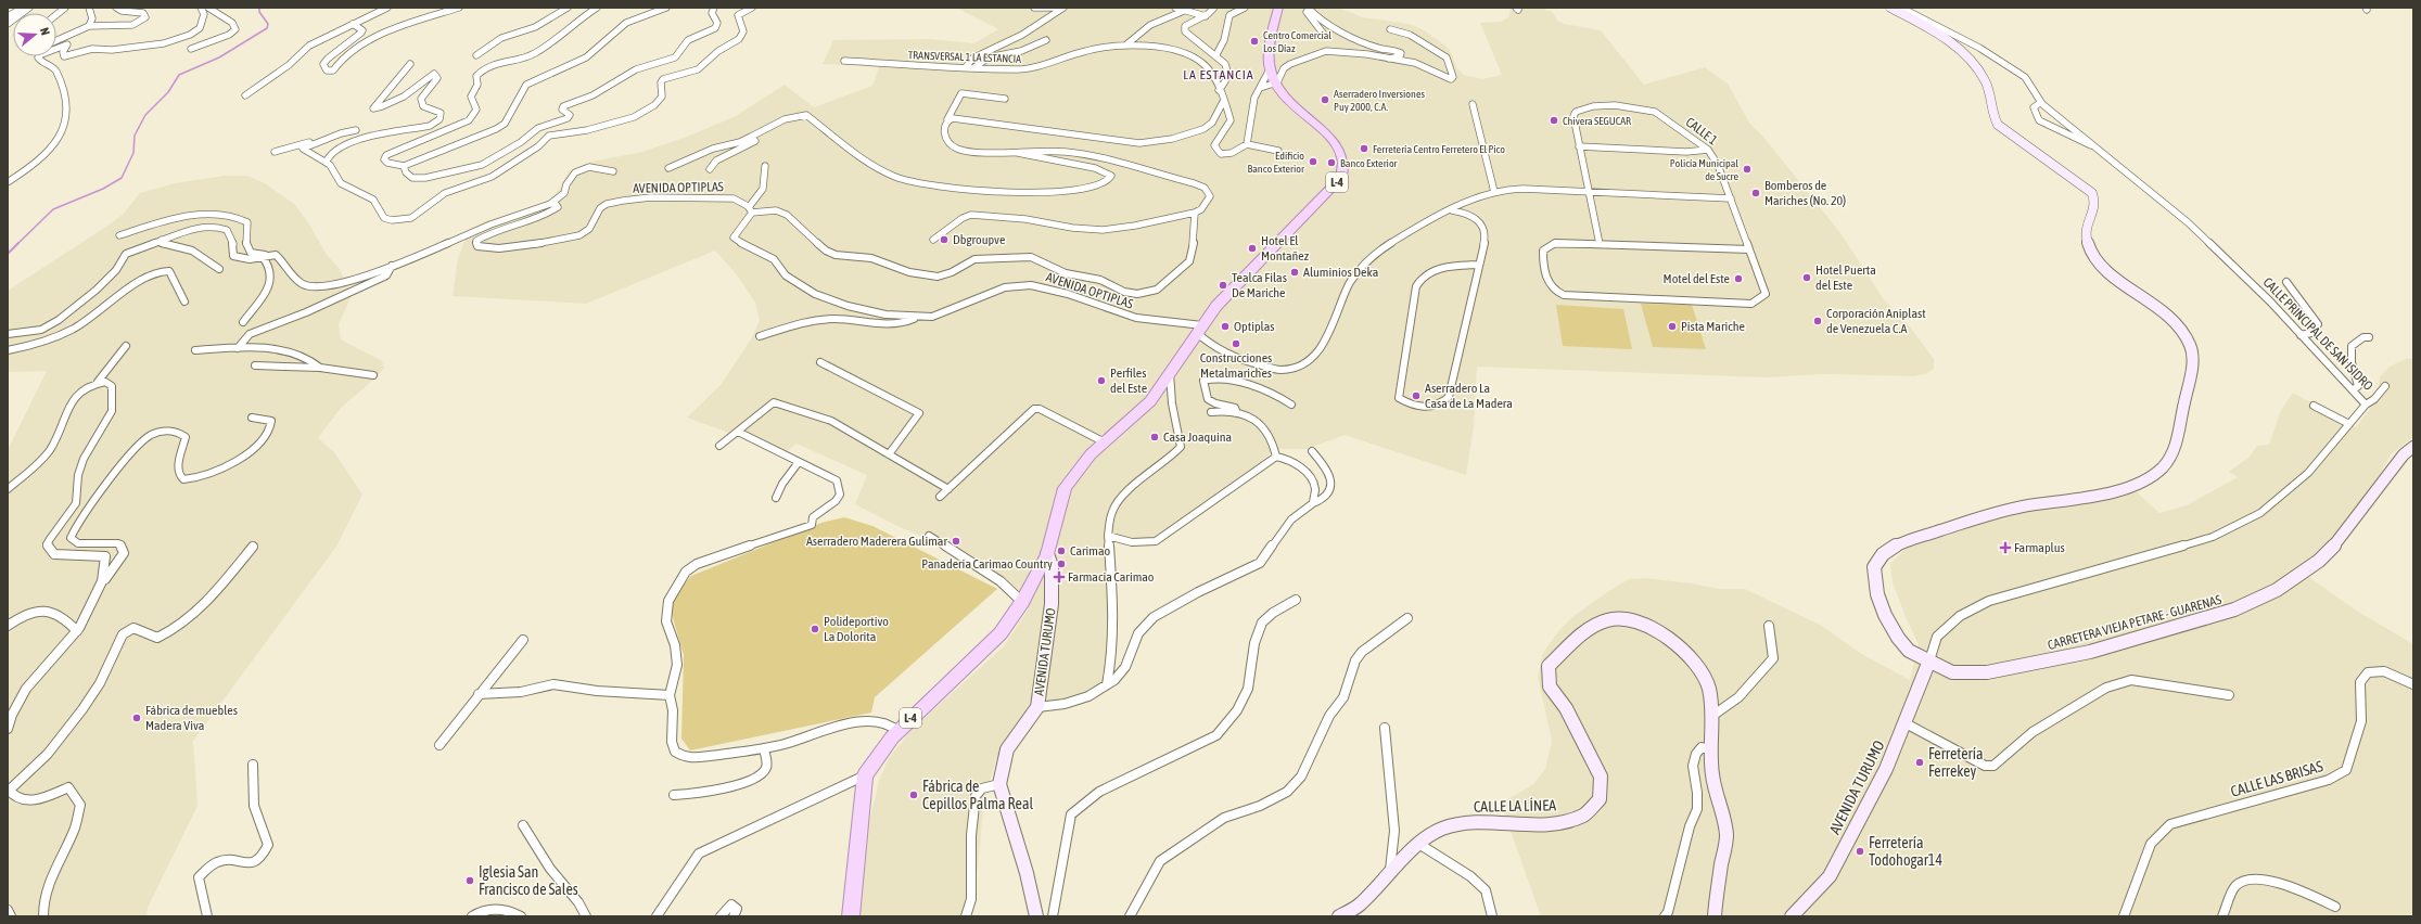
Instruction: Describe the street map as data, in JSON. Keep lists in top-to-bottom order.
{
  "streets": {
    "main road": [
      "L-4",
      "CARRETERA VIEJA PETARE - GUARENAS",
      "AVENIDA TURUMO",
      "CALLE LA LÍNEA"
    ],
    "street": [
      "TRANSVERSAL 1 LA ESTANCIA",
      "CALLE 1",
      "AVENIDA OPTIPLAS",
      "CALLE PRINCIPAL DE SAN ISIDRO",
      "CALLE LAS BRISAS"
    ]
  },
  "crossings": [
    ["L-4", "AVENIDA OPTIPLAS"],
    ["L-4", "AVENIDA TURUMO"],
    ["CALLE PRINCIPAL DE SAN ISIDRO", "CARRETERA VIEJA PETARE - GUARENAS"],
    ["CALLE PRINCIPAL DE SAN ISIDRO", "AVENIDA TURUMO"],
    ["CARRETERA VIEJA PETARE - GUARENAS", "AVENIDA TURUMO"]
  ],
  "districts": ["LA ESTANCIA"],
  "places": {
    "other": [
      "Centro Comercial Los Díaz",
      "Aserradero Inversiones Puy 2000, C.A.",
      "Chivera SEGUCAR",
      "Ferretería Centro Ferretero El Pico",
      "Edificio Banco Exterior",
      "Banco Exterior",
      "Policía Municipal de Sucre",
      "Bomberos de Mariches (No. 20)",
      "Dbgroupve",
      "Hotel El Montañez",
      "Aluminios Deka",
      "Hotel Puerta del Este",
      "Motel del Este",
      "Tealca Filas De Mariche",
      "Corporación Aniplast de Venezuela C.A",
      "Optiplas",
      "Pista Mariche",
      "Construcciones Metalmariches",
      "Perfiles del Este",
      "Aserradero La Casa de La Madera",
      "Casa Joaquina",
      "Aserradero Maderera Gulimar",
      "Carimao",
      "Panaderia Carimao Country",
      "Polideportivo La Dolorita",
      "Fábrica de muebles Madera Viva",
      "Ferretería Ferrekey",
      "Fábrica de Cepillos Palma Real",
      "Ferretería Todohogar14",
      "Iglesia San Francisco de Sales"
    ],
    "health": ["Farmaplus", "Farmacia Carimao"]
  },
  "north": "right"
}
